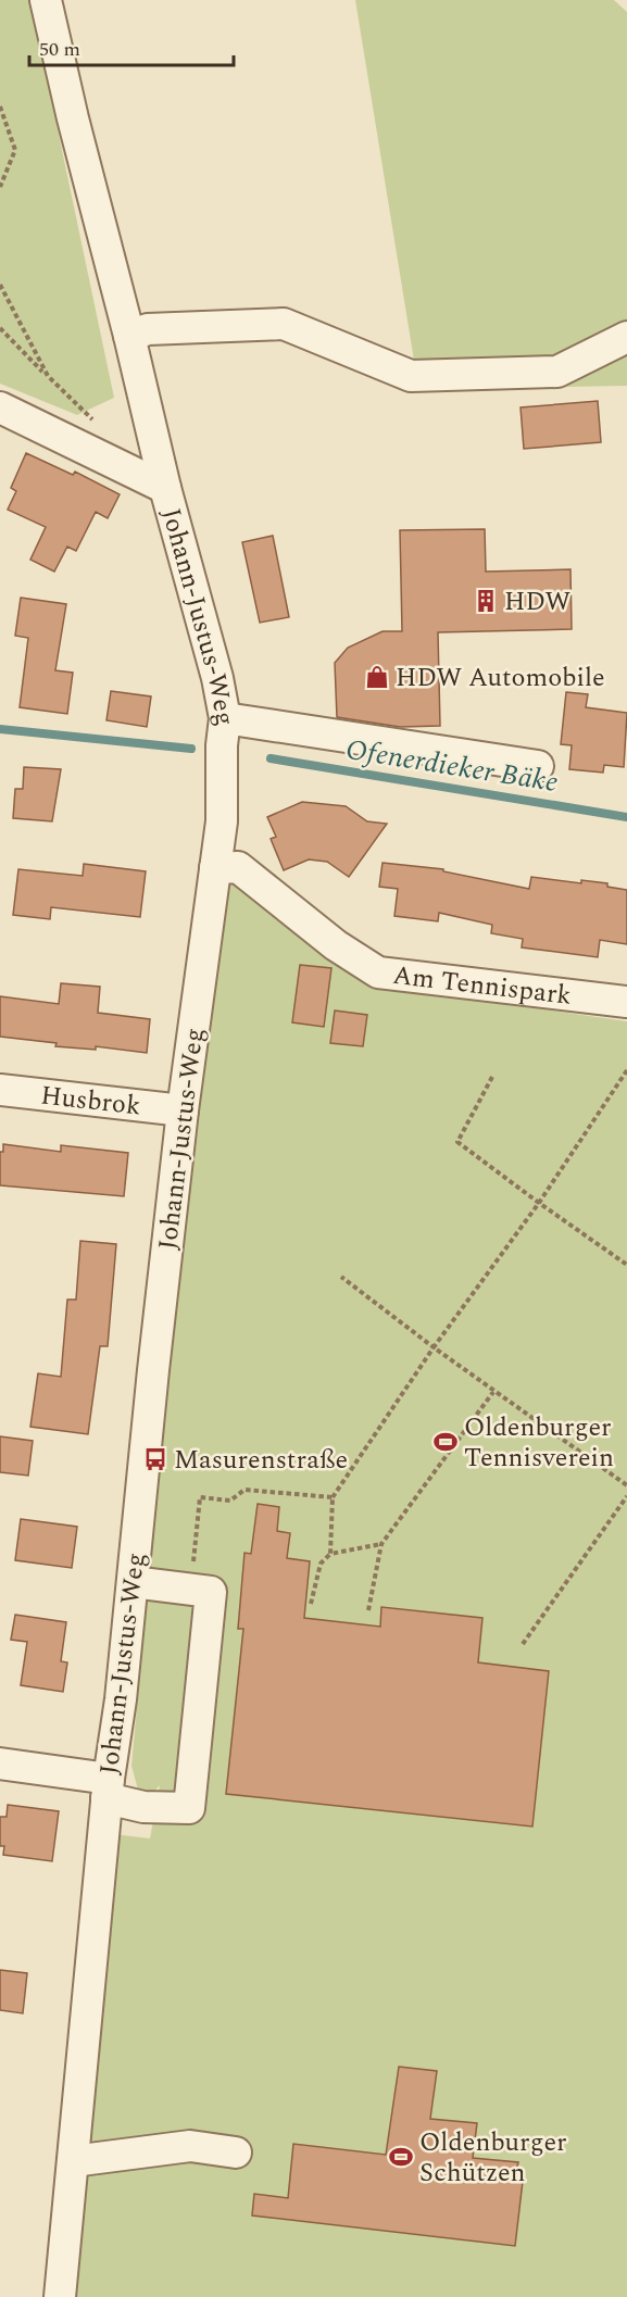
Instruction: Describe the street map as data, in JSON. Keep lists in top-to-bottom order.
{
  "streets": {
    "street": ["Johann-Justus-Weg", "Am Tennispark", "Husbrok"]
  },
  "crossings": [
    ["Johann-Justus-Weg", "Am Tennispark"],
    ["Johann-Justus-Weg", "Husbrok"]
  ],
  "water": ["Ofenerdieker Bäke"],
  "places": {
    "building": ["HDW"],
    "shop": ["HDW Automobile"],
    "sports": ["Oldenburger Tennisverein", "Oldenburger Schützen"],
    "bus stop": ["Masurenstraße"]
  },
  "scale_bar": "50 m"
}
